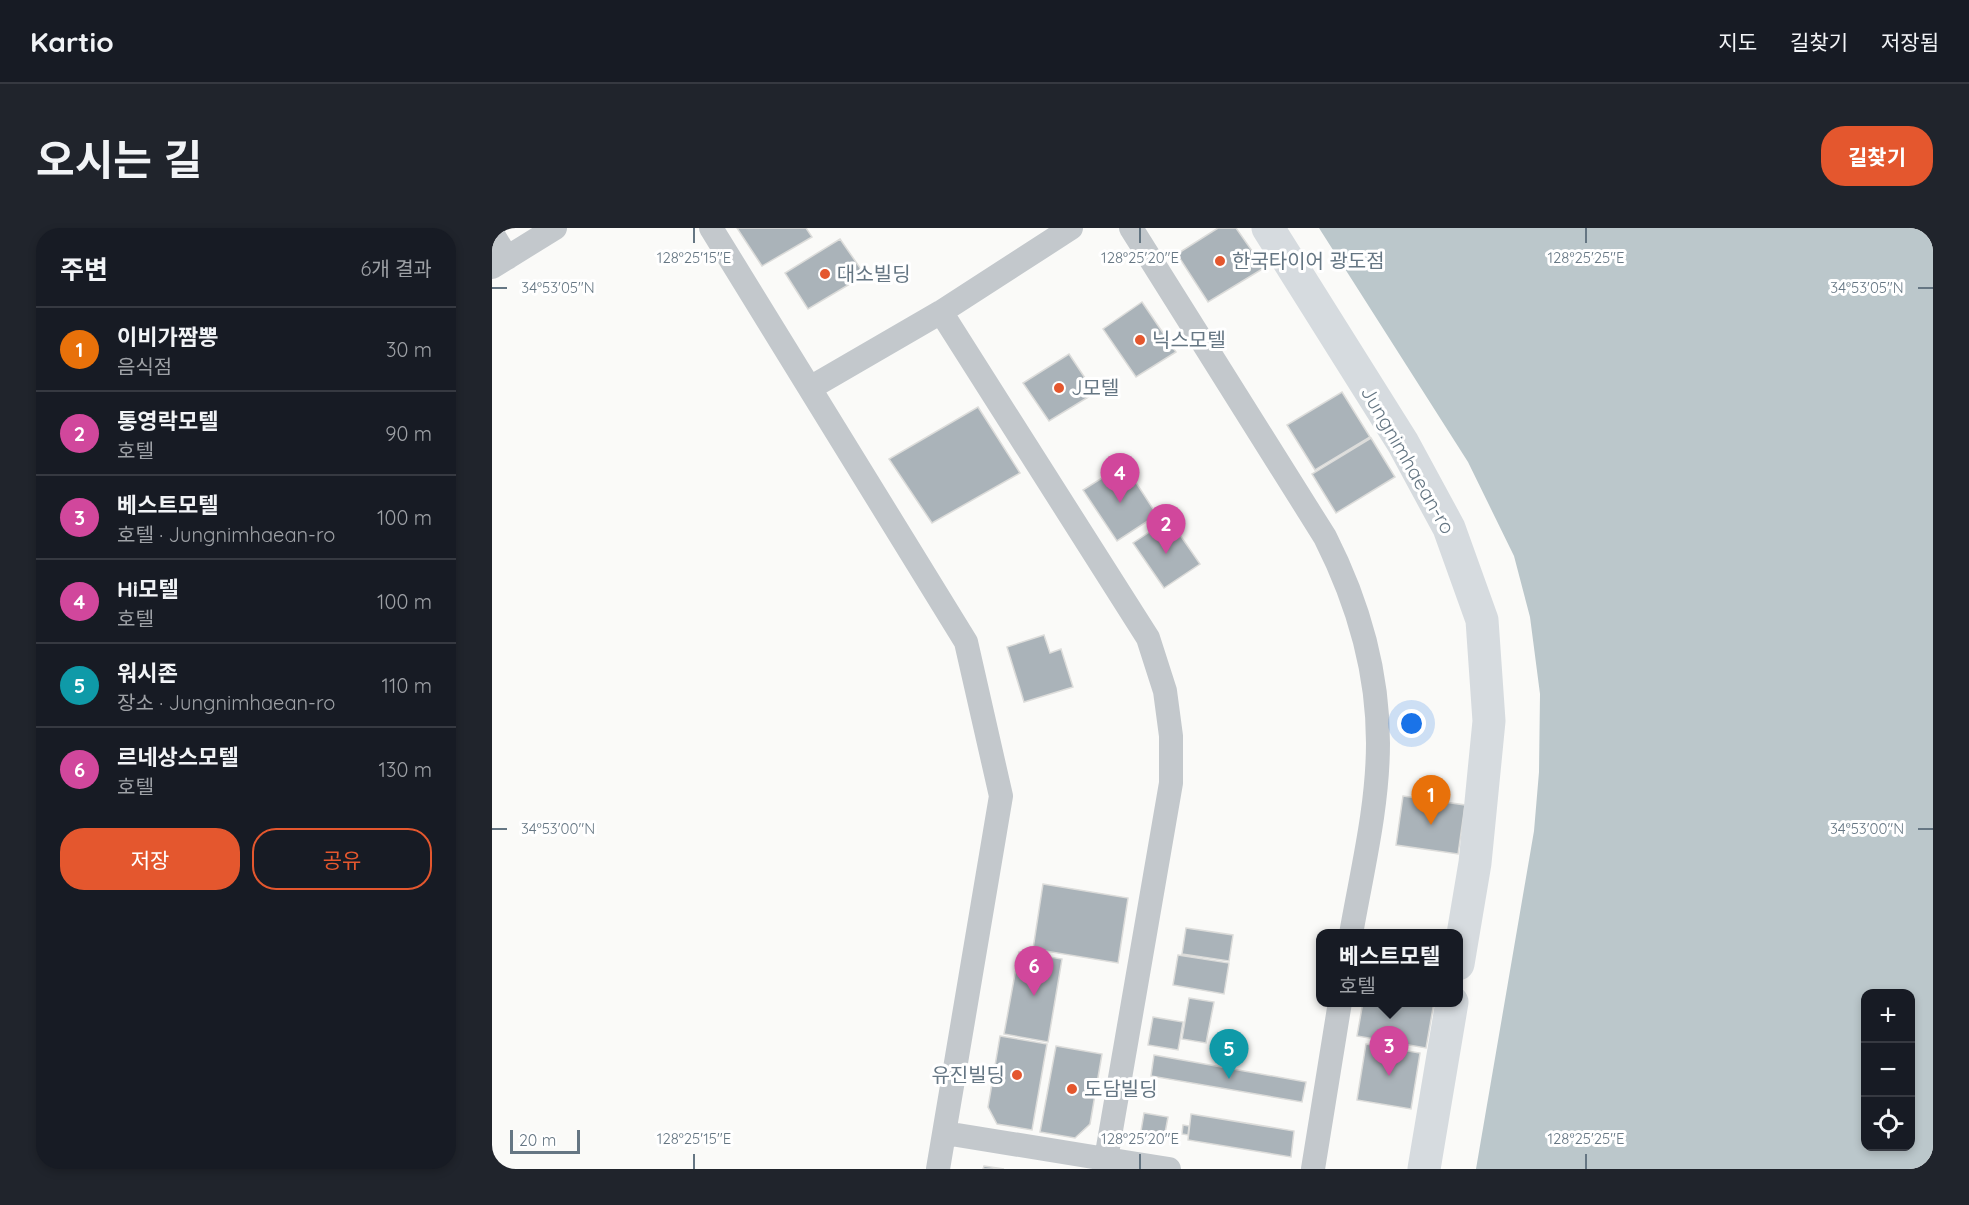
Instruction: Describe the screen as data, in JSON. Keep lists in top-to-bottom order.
{
  "streets": {
    "street": ["Jungnimhaean-ro"]
  },
  "places": [
    "한국타이어 광도점",
    "대소빌딩",
    "닉스모텔",
    "J모텔",
    "유진빌딩",
    "도담빌딩"
  ],
  "scale_bar": "20 m",
  "page": {
    "header": "Kartio",
    "nav": ["지도", "길찾기", "저장됨"],
    "title": "오시는 길",
    "buttons": [
      "길찾기",
      ["저장", "공유"]
    ],
    "heading": ["주변", "6개 결과"],
    "list": [
      {
        "mark": "1",
        "name": "이비가짬뽕",
        "note": "음식점",
        "value": "30 m"
      },
      {
        "mark": "2",
        "name": "통영락모텔",
        "note": "호텔",
        "value": "90 m"
      },
      {
        "mark": "3",
        "name": "베스트모텔",
        "note": "호텔 · Jungnimhaean-ro",
        "value": "100 m"
      },
      {
        "mark": "4",
        "name": "Hi모텔",
        "note": "호텔",
        "value": "100 m"
      },
      {
        "mark": "5",
        "name": "워시존",
        "note": "장소 · Jungnimhaean-ro",
        "value": "110 m"
      },
      {
        "mark": "6",
        "name": "르네상스모텔",
        "note": "호텔",
        "value": "130 m"
      }
    ],
    "pins": [
      "4",
      "2",
      "1",
      "6",
      "3",
      "5"
    ],
    "popup": ["베스트모텔", "호텔"],
    "map_buttons": ["+", "−"],
    "scale": "20 m"
  },
  "coordinates": [
    "128°25'15\"E",
    "128°25'20\"E",
    "128°25'25\"E",
    "34°53'05\"N",
    "34°53'00\"N"
  ]
}
